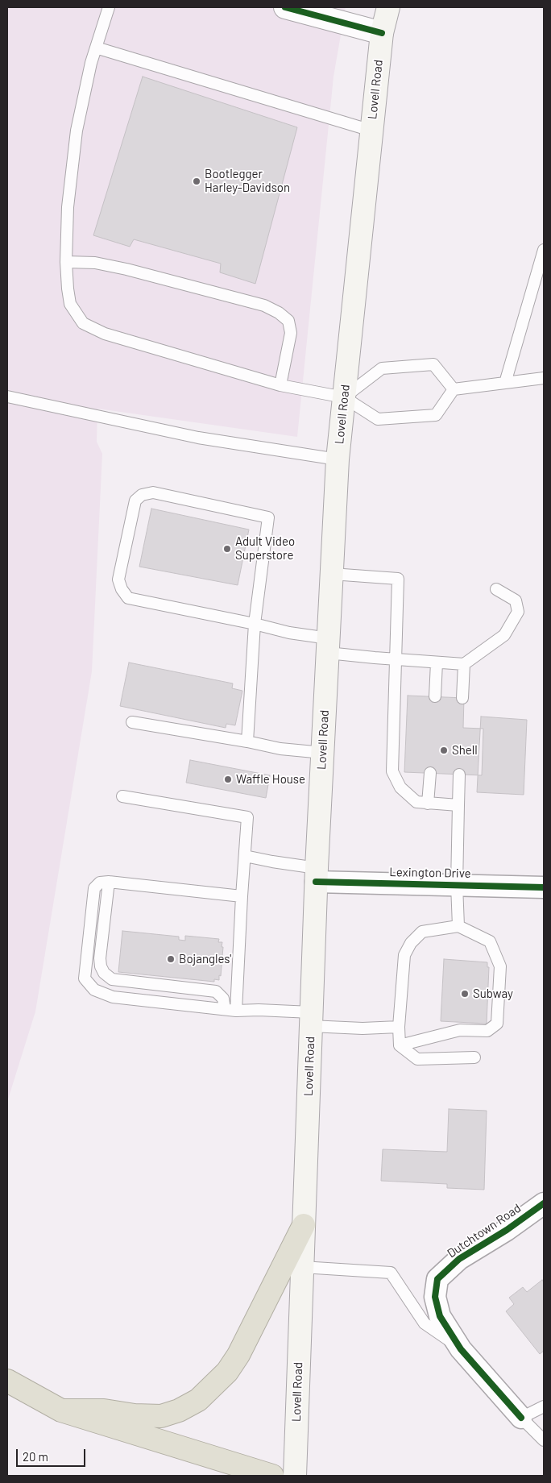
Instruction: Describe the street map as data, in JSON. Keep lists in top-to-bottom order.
{
  "streets": {
    "main road": ["Lovell Road"],
    "street": ["Lexington Drive", "Dutchtown Road"]
  },
  "crossings": [
    ["Lovell Road", "Lexington Drive"]
  ],
  "places": [
    "Bootlegger Harley-Davidson",
    "Adult Video Superstore",
    "Shell",
    "Waffle House",
    "Bojangles'",
    "Subway"
  ],
  "scale_bar": "20 m"
}
